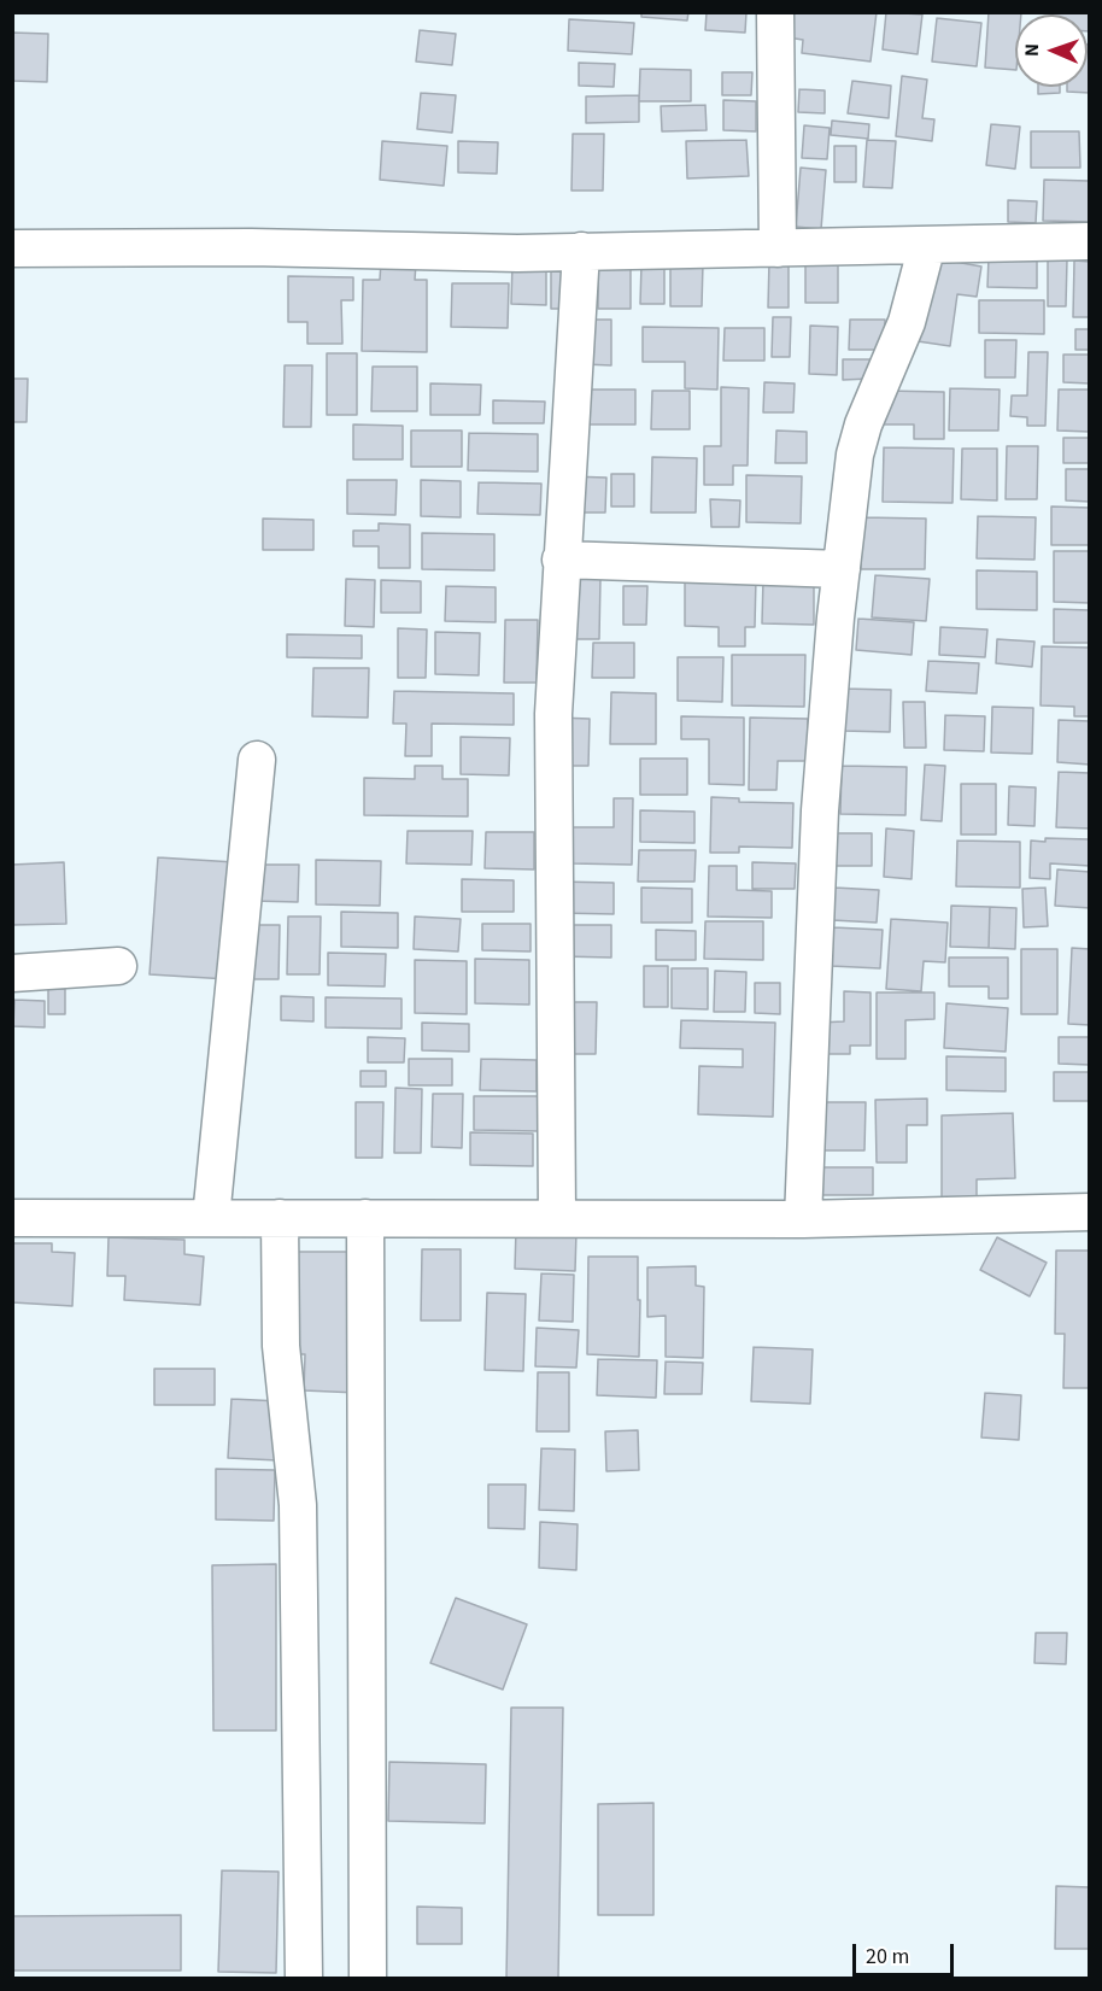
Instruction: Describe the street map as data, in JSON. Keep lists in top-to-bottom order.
{
  "scale_bar": "20 m",
  "north": "left"
}
